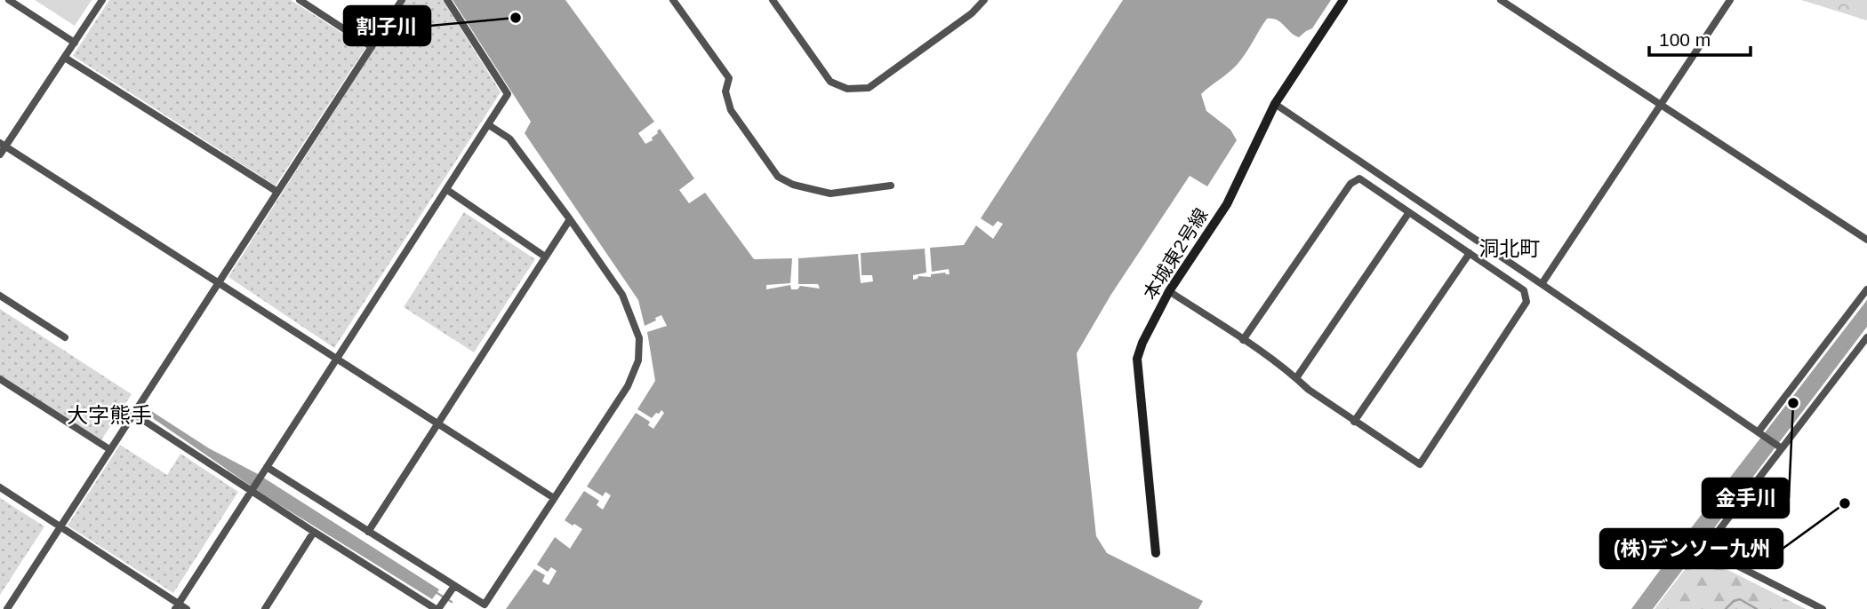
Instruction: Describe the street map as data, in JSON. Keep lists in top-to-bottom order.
{
  "streets": {
    "street": ["本城東2号線"]
  },
  "districts": ["洞北町", "大字熊手"],
  "places": ["割子川", "金手川", "(株)デンソー九州"],
  "scale_bar": "100 m"
}
